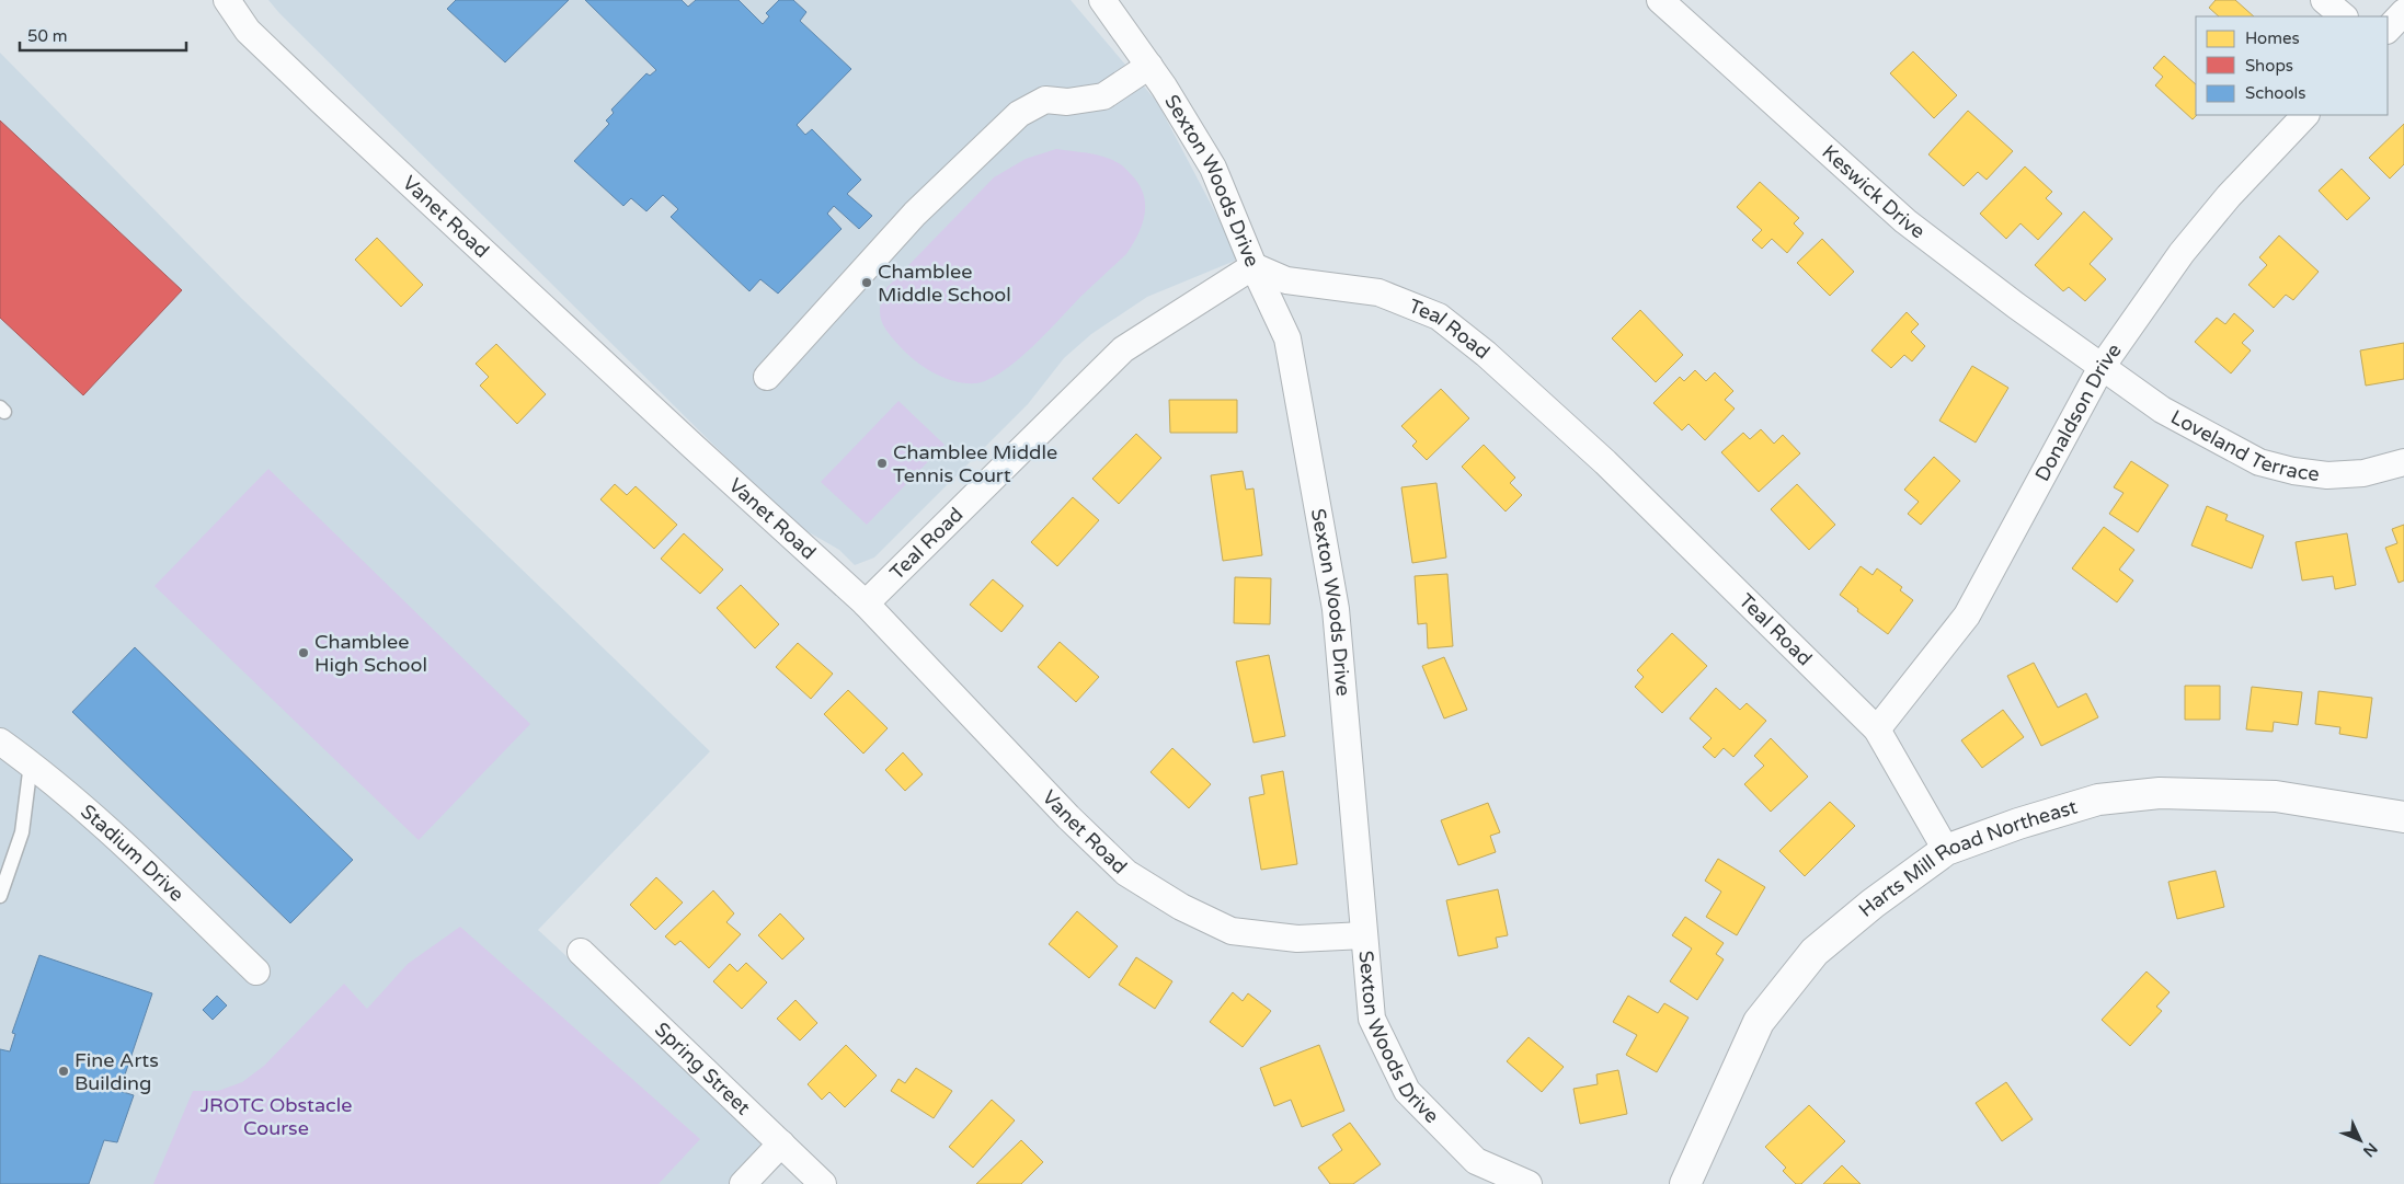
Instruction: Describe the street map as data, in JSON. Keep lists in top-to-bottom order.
{
  "streets": {
    "street": [
      "Sexton Woods Drive",
      "Keswick Drive",
      "Vanet Road",
      "Teal Road",
      "Donaldson Drive",
      "Loveland Terrace",
      "Stadium Drive",
      "Harts Mill Road Northeast",
      "Spring Street"
    ]
  },
  "crossings": [
    ["Sexton Woods Drive", "Vanet Road"],
    ["Sexton Woods Drive", "Teal Road"],
    ["Keswick Drive", "Donaldson Drive"],
    ["Keswick Drive", "Loveland Terrace"],
    ["Vanet Road", "Teal Road"],
    ["Teal Road", "Donaldson Drive"],
    ["Teal Road", "Harts Mill Road Northeast"],
    ["Donaldson Drive", "Loveland Terrace"]
  ],
  "parks": ["JROTC Obstacle Course"],
  "places": [
    "Chamblee Middle School",
    "Chamblee Middle Tennis Court",
    "Chamblee High School",
    "Fine Arts Building"
  ],
  "legend": ["Homes", "Shops", "Schools"],
  "scale_bar": "50 m",
  "north": "bottom right"
}
